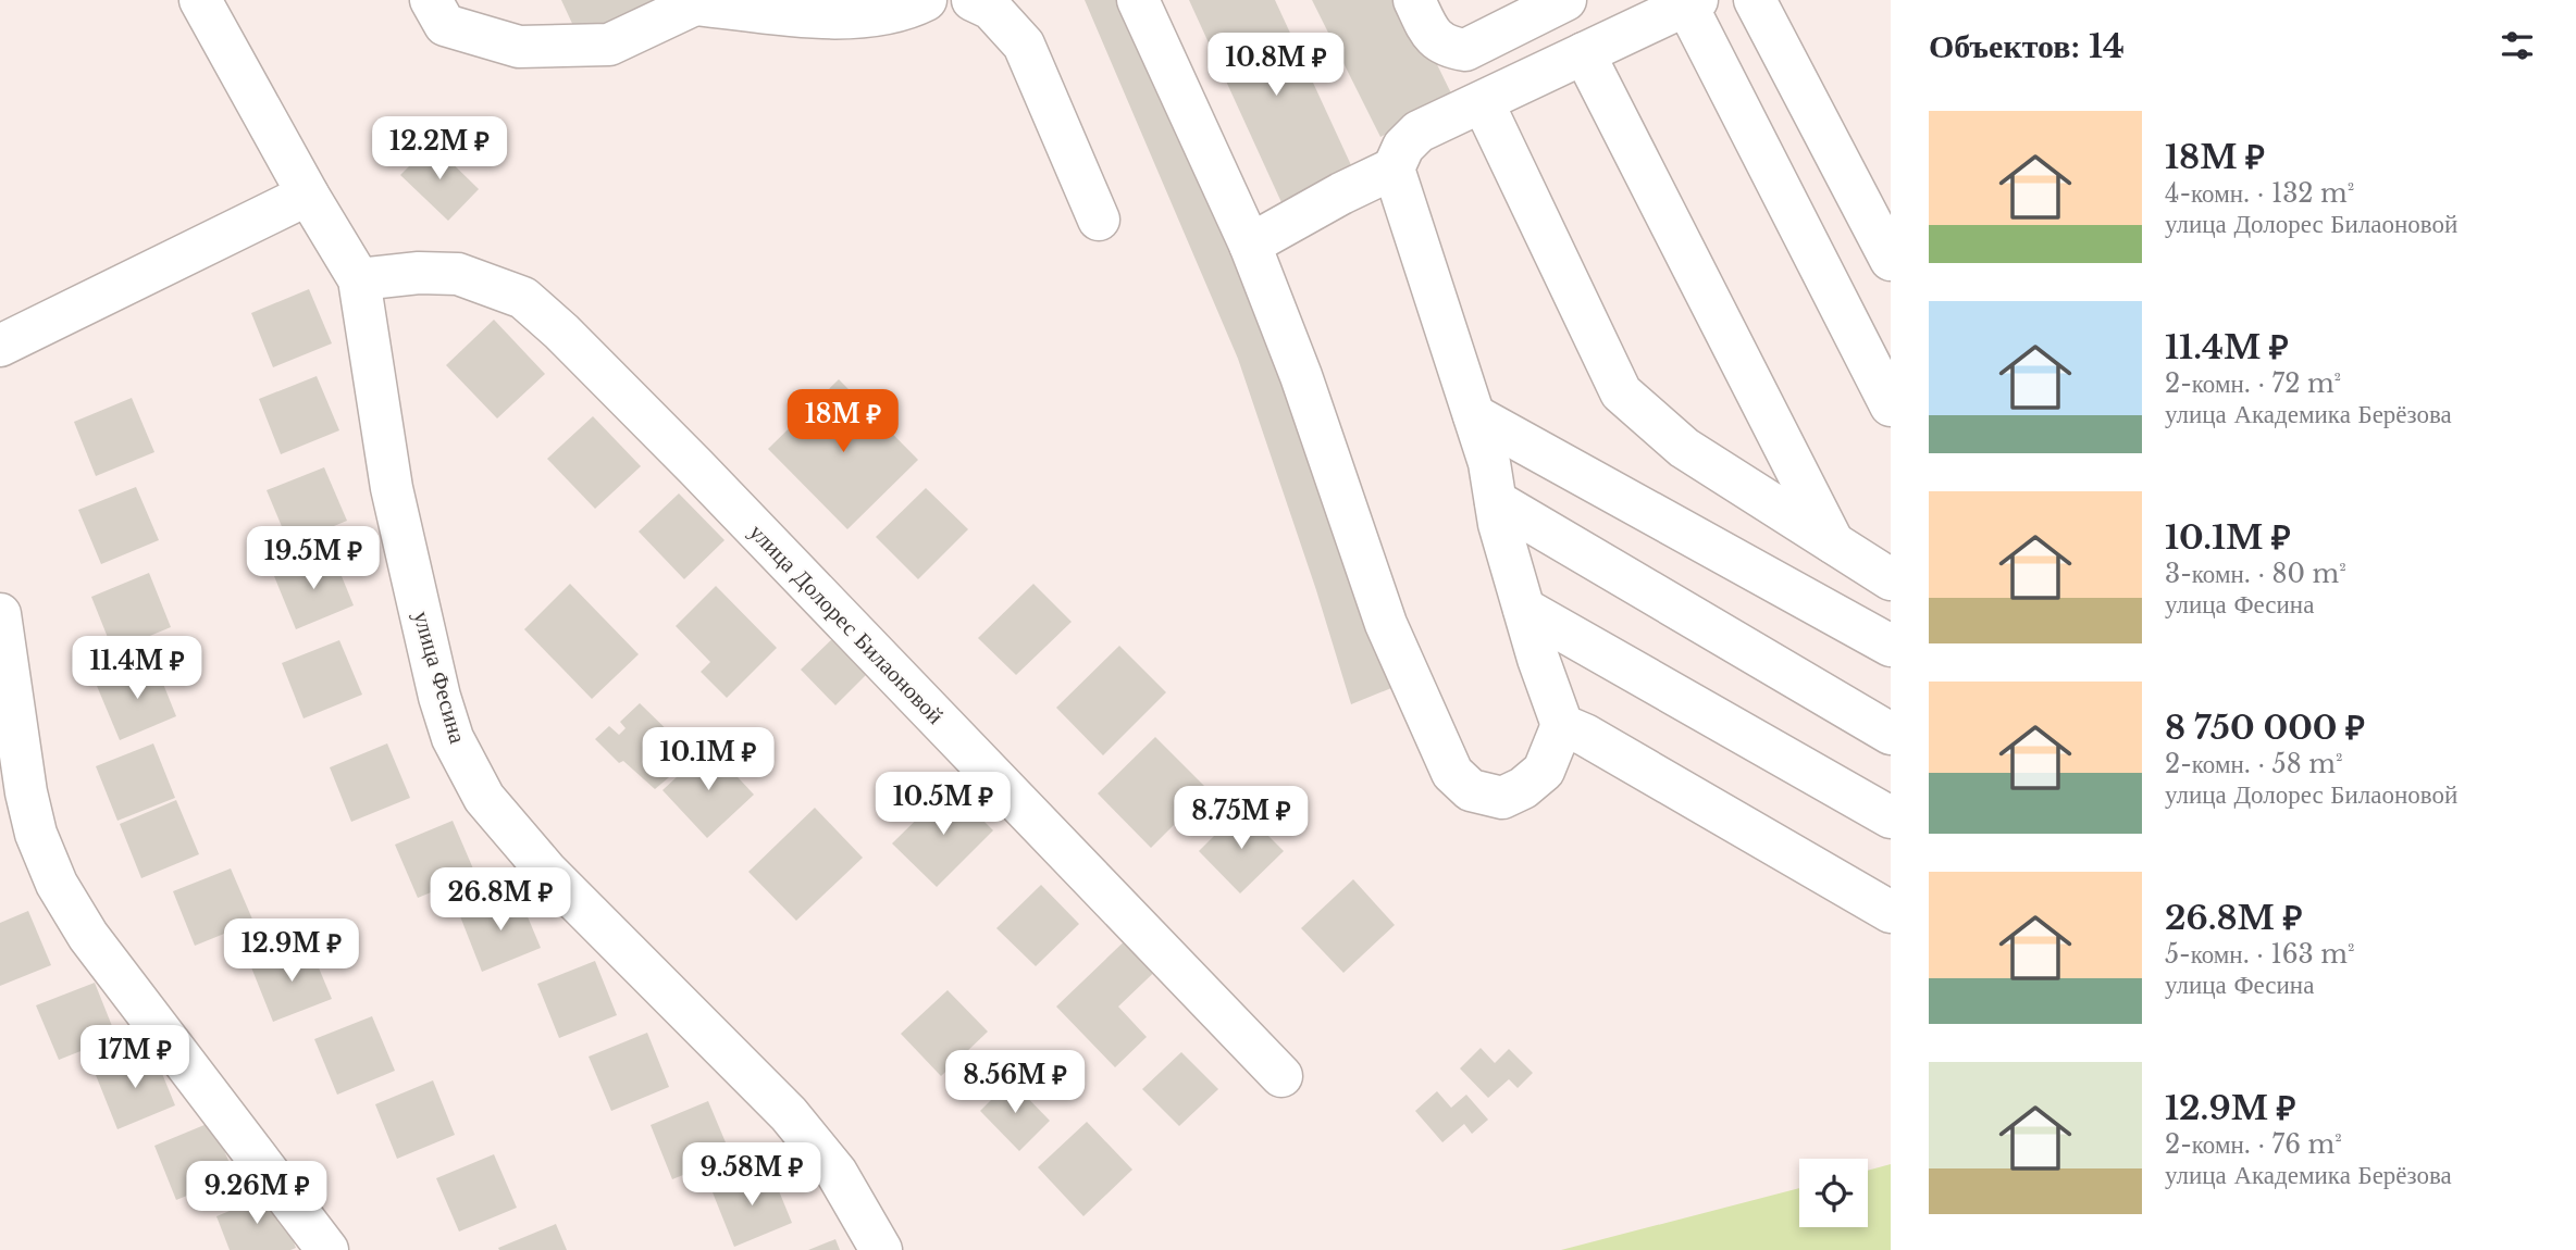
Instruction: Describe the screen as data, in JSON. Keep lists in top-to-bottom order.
{
  "streets": {
    "street": ["улица Долорес Билаоновой", "улица Фесина"]
  },
  "crossings": [
    ["улица Долорес Билаоновой", "улица Фесина"]
  ],
  "page": {
    "heading": "Объектов: 14",
    "price": [
      "10.8M ₽",
      "12.2M ₽",
      "18M ₽",
      "19.5M ₽",
      "11.4M ₽",
      "10.1M ₽",
      "10.5M ₽",
      "8.75M ₽",
      "26.8M ₽",
      "12.9M ₽",
      "17M ₽",
      "8.56M ₽",
      "9.58M ₽",
      "9.26M ₽"
    ],
    "list": [
      {
        "name": "18M ₽",
        "note": "4-комн. · 132 m² · улица Долорес Билаоновой"
      },
      {
        "name": "11.4M ₽",
        "note": "2-комн. · 72 m² · улица Академика Берёзова"
      },
      {
        "name": "10.1M ₽",
        "note": "3-комн. · 80 m² · улица Фесина"
      },
      {
        "name": "8 750 000 ₽",
        "note": "2-комн. · 58 m² · улица Долорес Билаоновой"
      },
      {
        "name": "26.8M ₽",
        "note": "5-комн. · 163 m² · улица Фесина"
      },
      {
        "name": "12.9M ₽",
        "note": "2-комн. · 76 m² · улица Академика Берёзова"
      }
    ]
  }
}
